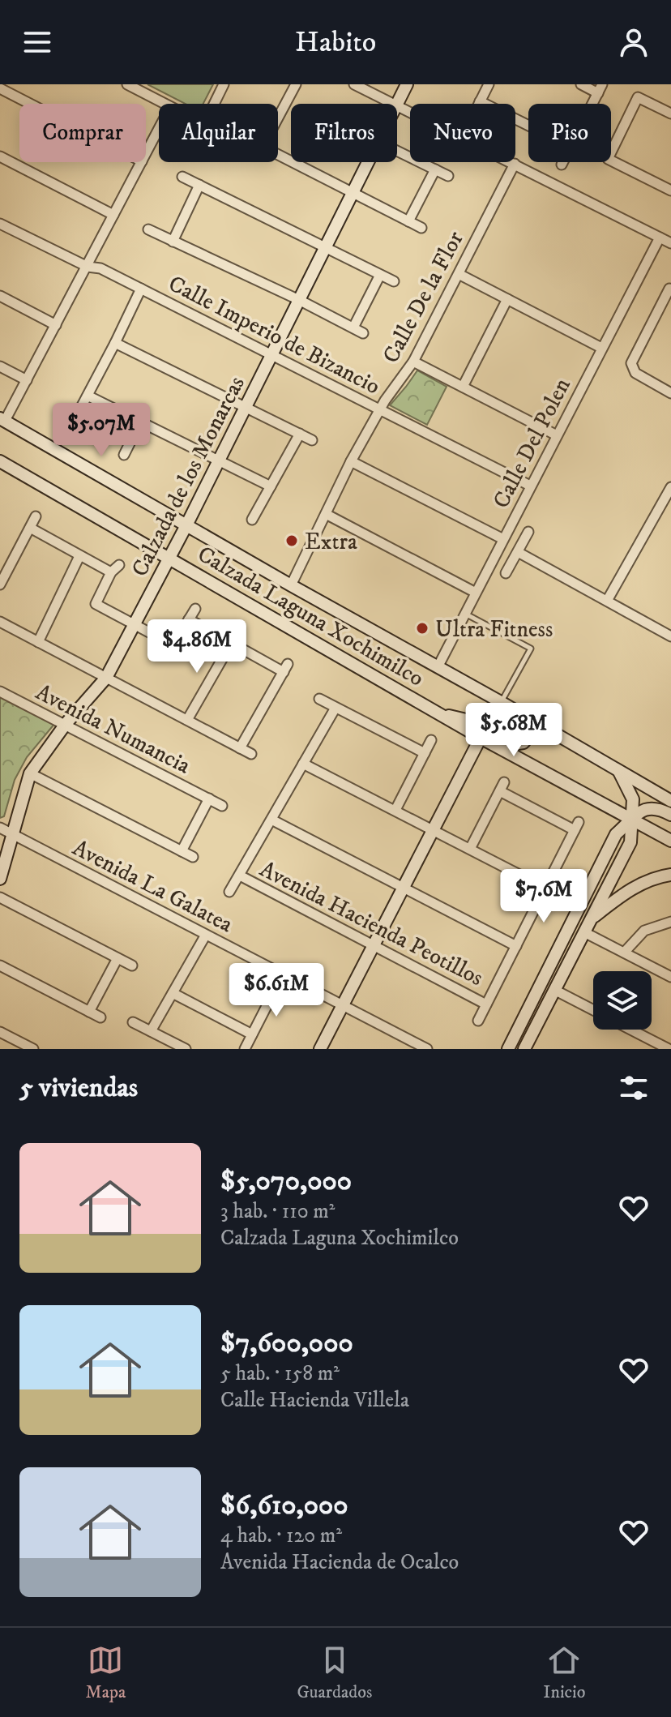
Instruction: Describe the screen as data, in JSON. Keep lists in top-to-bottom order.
{
  "streets": {
    "main road": ["Calzada de los Monarcas", "Calzada Laguna Xochimilco"],
    "street": [
      "Calle De la Flor",
      "Calle Imperio de Bizancio",
      "Calle Del Polen",
      "Avenida Numancia",
      "Avenida La Galatea",
      "Avenida Hacienda Peotillos"
    ]
  },
  "crossings": [
    ["Calle De la Flor", "Calle Imperio de Bizancio"],
    ["Calle De la Flor", "Calzada Laguna Xochimilco"],
    ["Calle Imperio de Bizancio", "Calle Del Polen"],
    ["Calle Imperio de Bizancio", "Calzada de los Monarcas"],
    ["Calle Del Polen", "Calzada Laguna Xochimilco"],
    ["Calzada de los Monarcas", "Calzada Laguna Xochimilco"],
    ["Calzada de los Monarcas", "Avenida Numancia"],
    ["Calzada de los Monarcas", "Avenida La Galatea"]
  ],
  "places": ["Extra", "Ultra Fitness"],
  "page": {
    "header": "Habito",
    "chip": [
      "Comprar",
      "Alquilar",
      "Filtros",
      "Nuevo",
      "Piso"
    ],
    "price": [
      "$5.07M",
      "$4.86M",
      "$5.68M",
      "$7.6M",
      "$6.61M"
    ],
    "heading": "5 viviendas",
    "list": [
      {
        "name": "$5,070,000",
        "note": "3 hab. · 110 m² · Calzada Laguna Xochimilco"
      },
      {
        "name": "$7,600,000",
        "note": "5 hab. · 158 m² · Calle Hacienda Villela"
      },
      {
        "name": "$6,610,000",
        "note": "4 hab. · 120 m² · Avenida Hacienda de Ocalco"
      }
    ],
    "tabs": ["Mapa", "Guardados", "Inicio"]
  }
}
